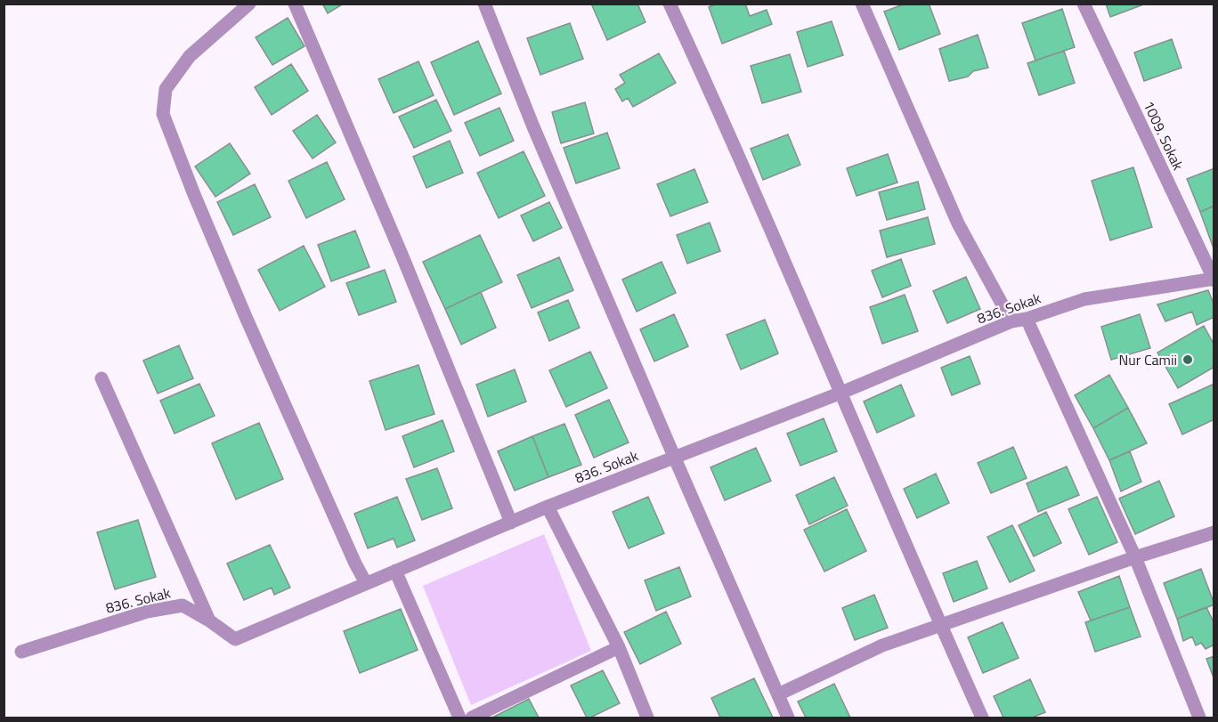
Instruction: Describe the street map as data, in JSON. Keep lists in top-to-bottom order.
{
  "streets": {
    "street": ["1009. Sokak", "836. Sokak"]
  },
  "crossings": [
    ["1009. Sokak", "836. Sokak"]
  ],
  "places": ["Nur Camii"]
}
